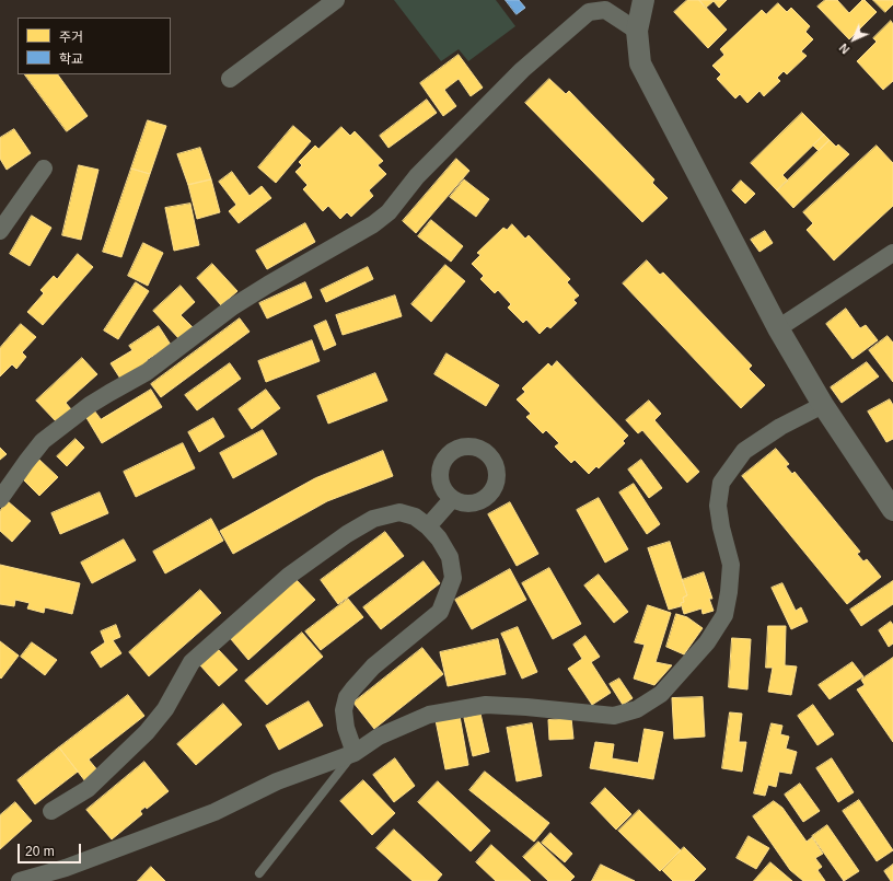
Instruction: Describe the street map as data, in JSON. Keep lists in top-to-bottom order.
{
  "legend": ["주거", "학교"],
  "scale_bar": "20 m",
  "north": "bottom left"
}
